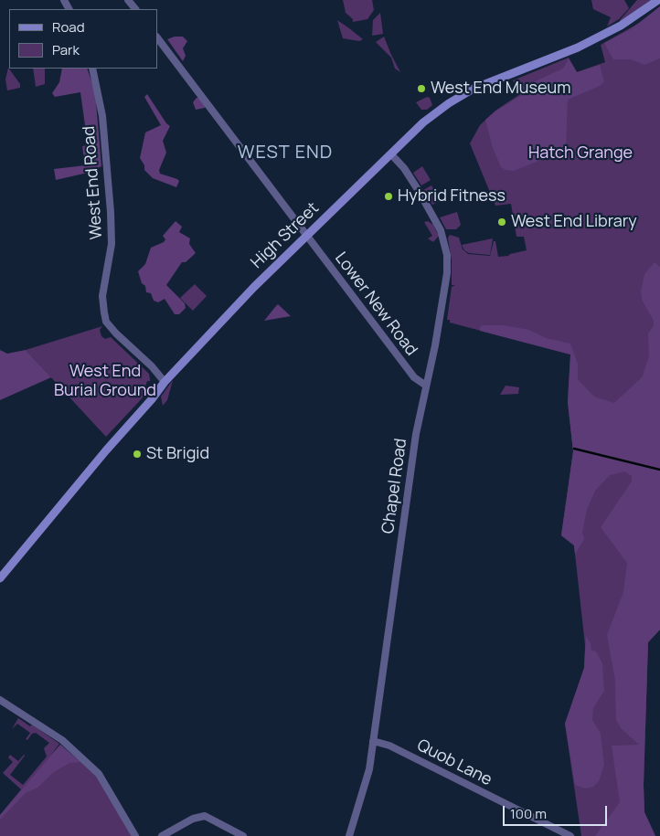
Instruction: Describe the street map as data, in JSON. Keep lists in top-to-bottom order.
{
  "streets": {
    "main road": ["High Street"],
    "street": [
      "West End Road",
      "Lower New Road",
      "Chapel Road",
      "Quob Lane"
    ]
  },
  "crossings": [
    ["West End Road", "High Street"],
    ["High Street", "Lower New Road"],
    ["High Street", "Chapel Road"],
    ["Lower New Road", "Chapel Road"],
    ["Chapel Road", "Quob Lane"]
  ],
  "districts": ["WEST END"],
  "parks": ["Hatch Grange", "West End Burial Ground"],
  "places": [
    "West End Museum",
    "Hybrid Fitness",
    "West End Library",
    "St Brigid"
  ],
  "legend": ["Road", "Park"],
  "scale_bar": "100 m"
}
